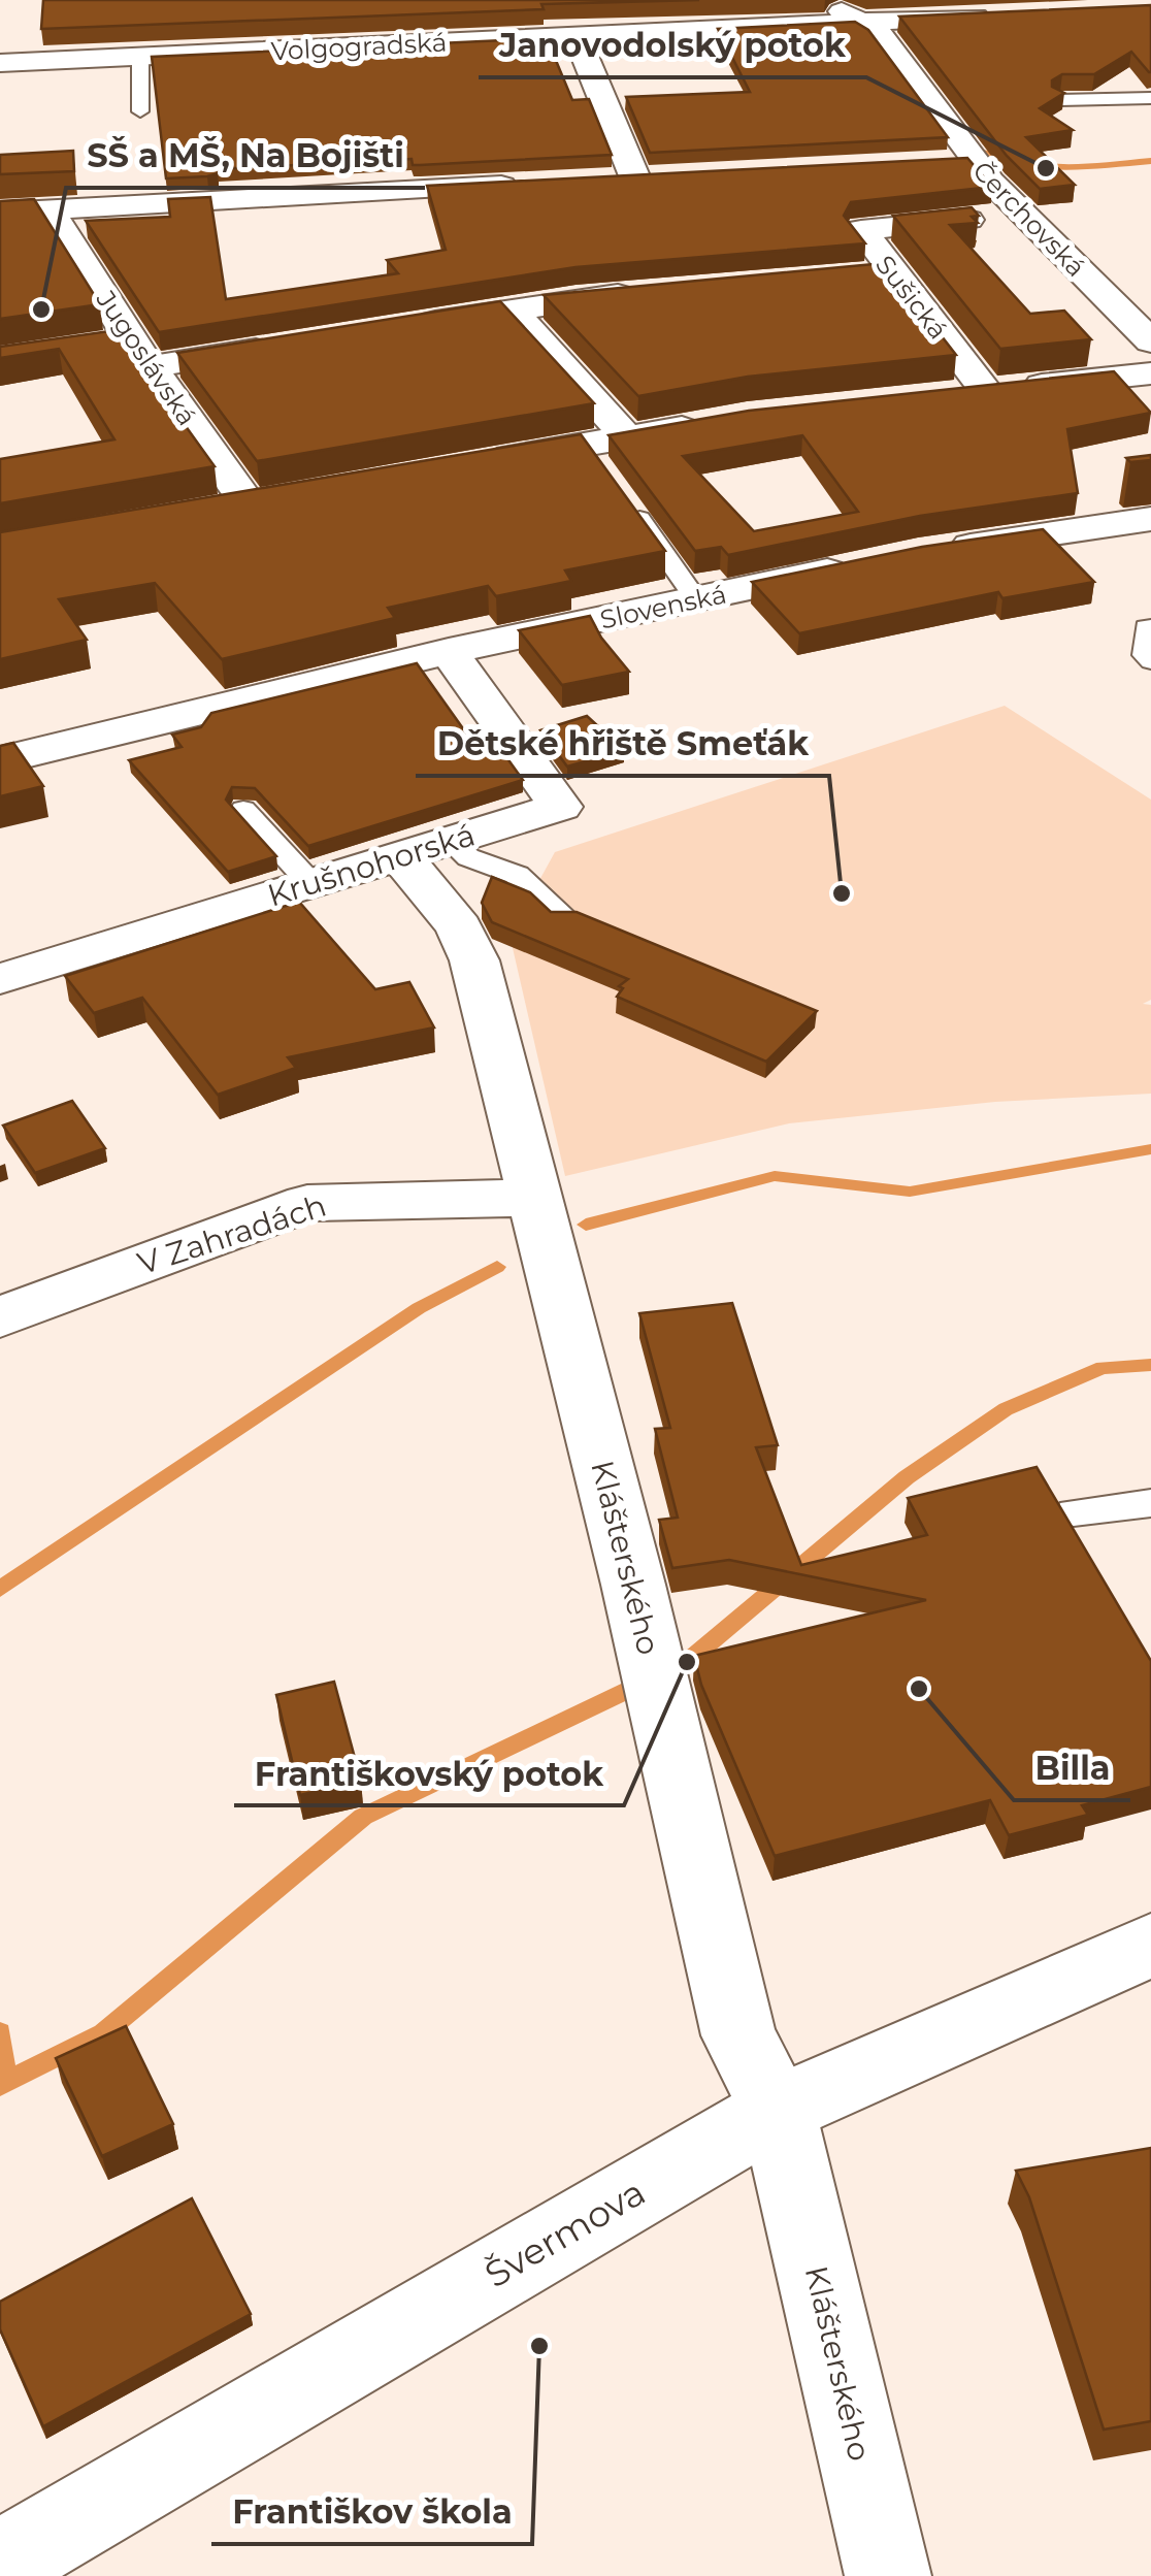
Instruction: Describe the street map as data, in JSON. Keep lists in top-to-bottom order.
{
  "streets": {
    "street": [
      "Volgogradská",
      "Čerchovská",
      "Sušická",
      "Jugoslávská",
      "Slovenská",
      "Krušnohorská",
      "V Zahradách",
      "Klášterského",
      "Švermova"
    ]
  },
  "crossings": [
    ["Volgogradská", "Čerchovská"],
    ["Čerchovská", "Sušická"],
    ["Slovenská", "Krušnohorská"],
    ["Krušnohorská", "Klášterského"],
    ["V Zahradách", "Klášterského"],
    ["Klášterského", "Švermova"]
  ],
  "places": [
    "Janovodolský potok",
    "SŠ a MŠ, Na Bojišti",
    "Dětské hřiště Smeťák",
    "Františkovský potok",
    "Billa",
    "Františkov škola"
  ]
}
